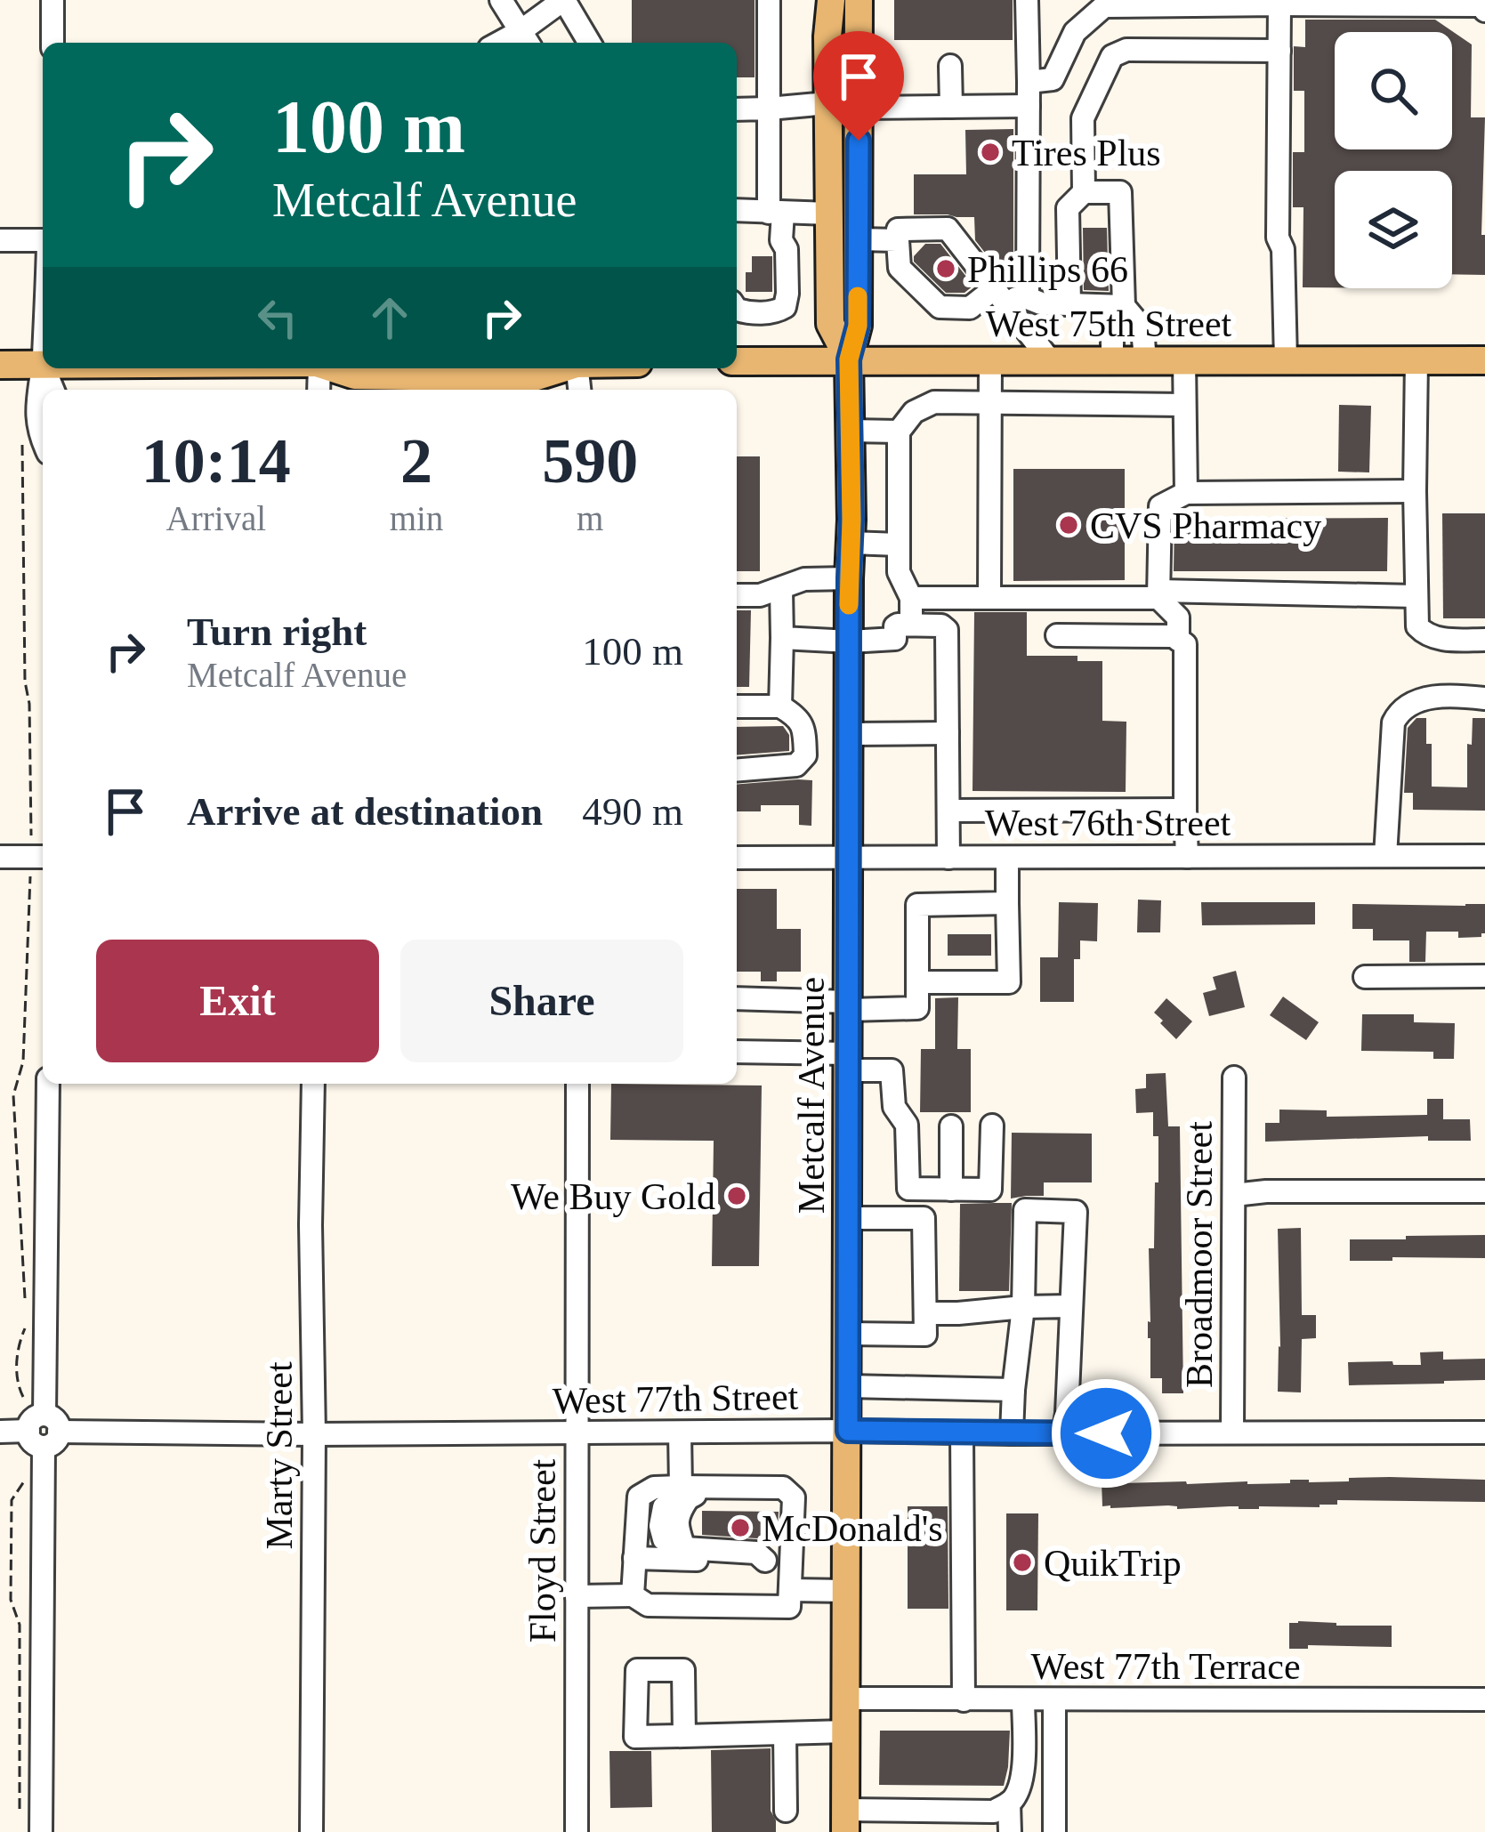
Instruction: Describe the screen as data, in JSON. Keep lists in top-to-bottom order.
{
  "streets": {
    "main road": ["West 75th Street", "Metcalf Avenue"],
    "street": [
      "West 76th Street",
      "Broadmoor Street",
      "West 77th Street",
      "Marty Street",
      "Floyd Street",
      "West 77th Terrace"
    ]
  },
  "crossings": [
    ["West 75th Street", "Metcalf Avenue"],
    ["West 76th Street", "Metcalf Avenue"],
    ["Metcalf Avenue", "West 77th Street"],
    ["Metcalf Avenue", "West 77th Terrace"],
    ["Broadmoor Street", "West 77th Street"],
    ["West 77th Street", "Marty Street"],
    ["West 77th Street", "Floyd Street"]
  ],
  "places": [
    "Tires Plus",
    "Phillips 66",
    "CVS Pharmacy",
    "We Buy Gold",
    "McDonald's",
    "QuikTrip"
  ],
  "page": {
    "turn": ["100 m", "Metcalf Avenue"],
    "eta": [
      "10:14",
      "Arrival",
      "2",
      "min",
      "590",
      "m"
    ],
    "list": [
      {
        "name": "Turn right",
        "note": "Metcalf Avenue",
        "value": "100 m"
      },
      {
        "name": "Arrive at destination",
        "value": "490 m"
      }
    ],
    "buttons": ["Exit", "Share"]
  }
}
